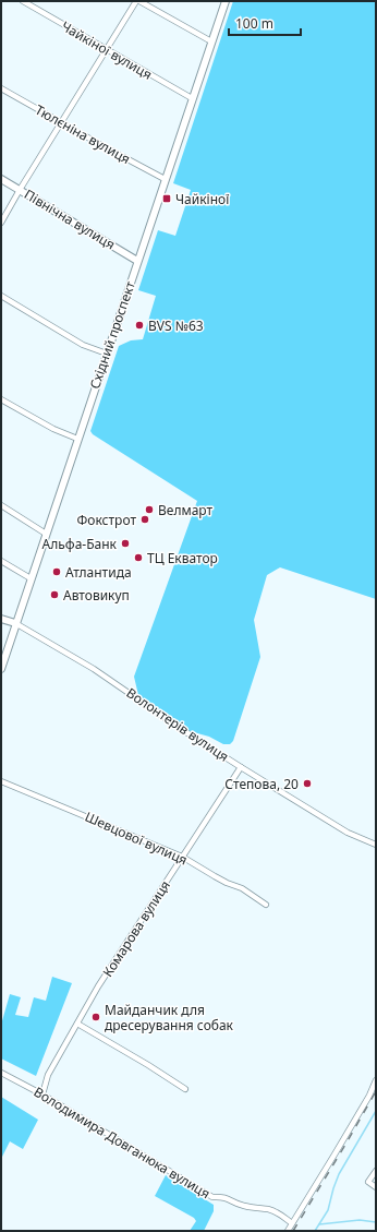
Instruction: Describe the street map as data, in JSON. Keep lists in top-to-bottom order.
{
  "streets": {
    "main road": ["Північна вулиця", "Східний проспект", "Волонтерів вулиця"],
    "street": [
      "Чайкіної вулиця",
      "Тюлєніна вулиця",
      "Шевцової вулиця",
      "Комарова вулиця",
      "Володимира Довганюка вулиця"
    ]
  },
  "crossings": [
    ["Чайкіної вулиця", "Східний проспект"],
    ["Тюлєніна вулиця", "Східний проспект"],
    ["Північна вулиця", "Східний проспект"],
    ["Східний проспект", "Волонтерів вулиця"],
    ["Волонтерів вулиця", "Комарова вулиця"],
    ["Шевцової вулиця", "Комарова вулиця"],
    ["Комарова вулиця", "Володимира Довганюка вулиця"]
  ],
  "places": {
    "transit": ["Чайкіної"],
    "other": [
      "BVS №63",
      "Велмарт",
      "Фокстрот",
      "Альфа-Банк",
      "ТЦ Екватор",
      "Атлантида",
      "Автовикуп",
      "Степова, 20",
      "Майданчик для дресерування собак"
    ]
  },
  "scale_bar": "100 m"
}
